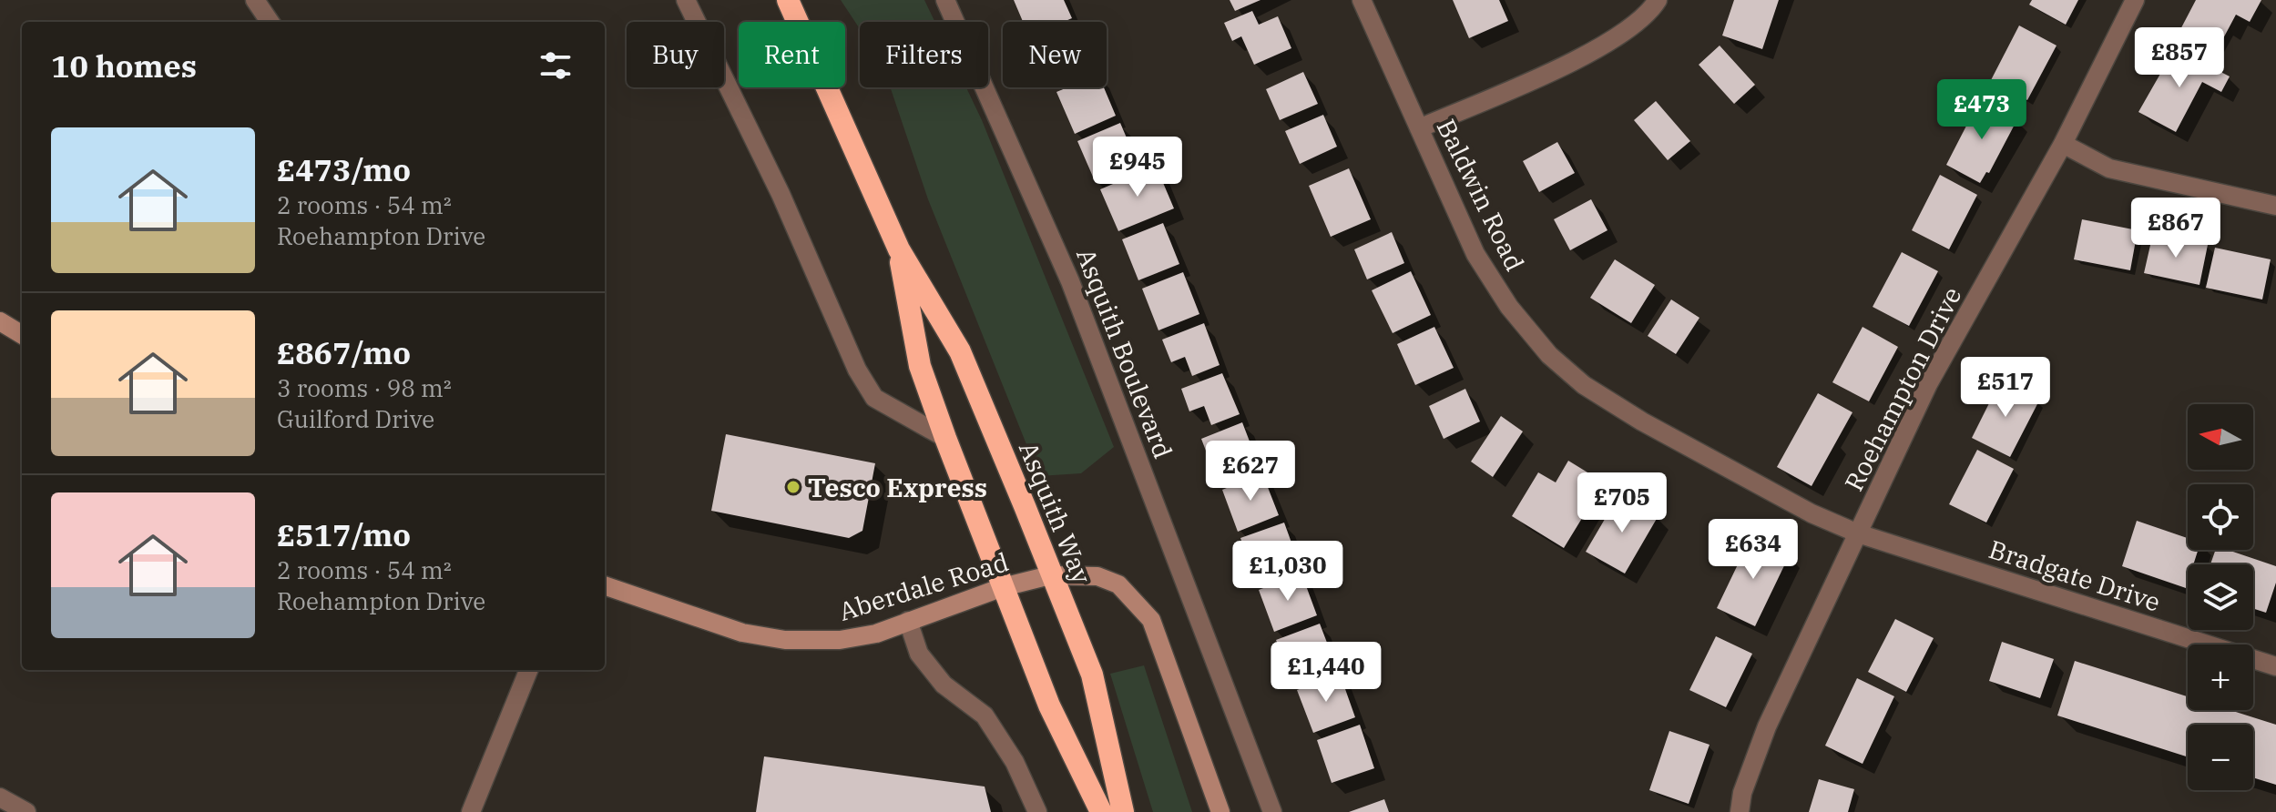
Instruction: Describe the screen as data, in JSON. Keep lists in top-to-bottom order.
{
  "streets": {
    "highway": ["Asquith Way"],
    "street": [
      "Baldwin Road",
      "Asquith Boulevard",
      "Roehampton Drive",
      "Bradgate Drive",
      "Aberdale Road"
    ]
  },
  "crossings": [
    ["Baldwin Road", "Roehampton Drive"],
    ["Baldwin Road", "Bradgate Drive"],
    ["Roehampton Drive", "Bradgate Drive"],
    ["Asquith Way", "Aberdale Road"]
  ],
  "places": ["Tesco Express"],
  "north": "left",
  "page": {
    "chip": [
      "Buy",
      "Rent",
      "Filters",
      "New"
    ],
    "heading": "10 homes",
    "price": [
      "£857",
      "£473",
      "£945",
      "£867",
      "£517",
      "£627",
      "£705",
      "£634",
      "£1,030",
      "£1,440"
    ],
    "list": [
      {
        "name": "£473/mo",
        "note": "2 rooms · 54 m² · Roehampton Drive"
      },
      {
        "name": "£867/mo",
        "note": "3 rooms · 98 m² · Guilford Drive"
      },
      {
        "name": "£517/mo",
        "note": "2 rooms · 54 m² · Roehampton Drive"
      }
    ],
    "map_buttons": ["+", "−"]
  }
}
